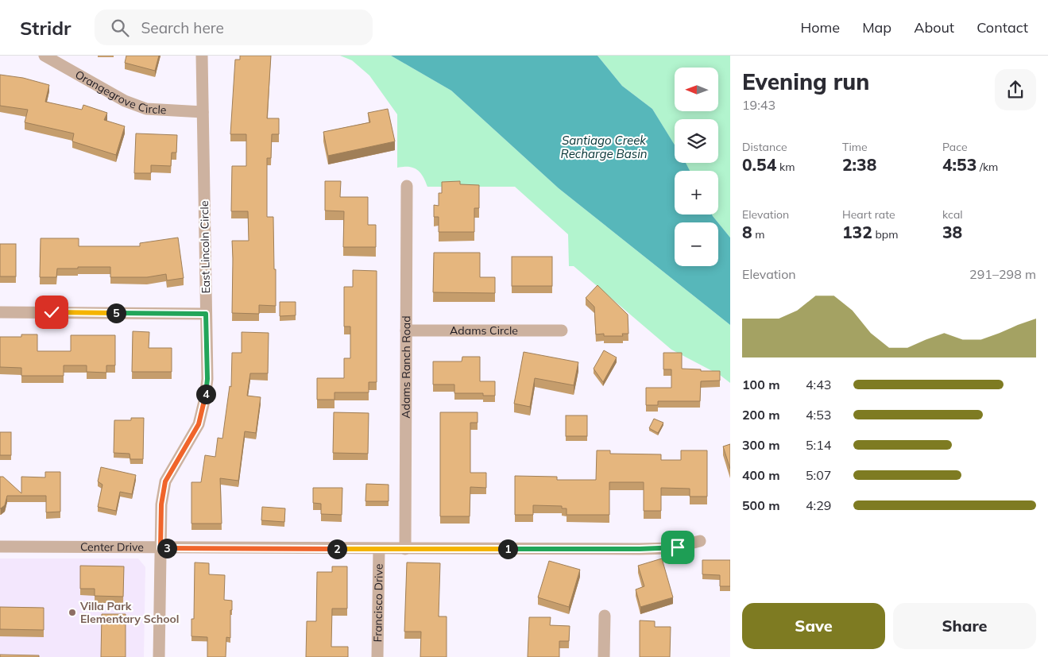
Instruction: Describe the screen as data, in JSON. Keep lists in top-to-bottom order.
{
  "streets": {
    "street": [
      "Orangegrove Circle",
      "East Lincoln Circle",
      "Adams Circle",
      "Adams Ranch Road",
      "Center Drive",
      "Francisco Drive"
    ]
  },
  "crossings": [
    ["Orangegrove Circle", "East Lincoln Circle"],
    ["East Lincoln Circle", "Center Drive"],
    ["Adams Circle", "Adams Ranch Road"],
    ["Adams Ranch Road", "Center Drive"],
    ["Center Drive", "Francisco Drive"]
  ],
  "water": ["Santiago Creek Recharge Basin"],
  "places": ["Villa Park Elementary School"],
  "north": "left",
  "page": {
    "header": "Stridr",
    "search": "Search here",
    "nav": [
      "Home",
      "Map",
      "About",
      "Contact"
    ],
    "heading": ["Evening run", "19:43"],
    "map_buttons": ["+", "−"],
    "stats": [
      ["Distance", "0.54 km"],
      ["Time", "2:38"],
      ["Pace", "4:53 /km"],
      ["Elevation", "8 m"],
      ["Heart rate", "132 bpm"],
      ["kcal", "38"]
    ],
    "chart": ["Elevation", "291–298 m"],
    "pins": [
      "5",
      "4",
      "3",
      "1",
      "2"
    ],
    "list": [
      {
        "name": "100 m",
        "note": "4:43"
      },
      {
        "name": "200 m",
        "note": "4:53"
      },
      {
        "name": "300 m",
        "note": "5:14"
      },
      {
        "name": "400 m",
        "note": "5:07"
      },
      {
        "name": "500 m",
        "note": "4:29"
      }
    ],
    "buttons": ["Save", "Share"]
  }
}
